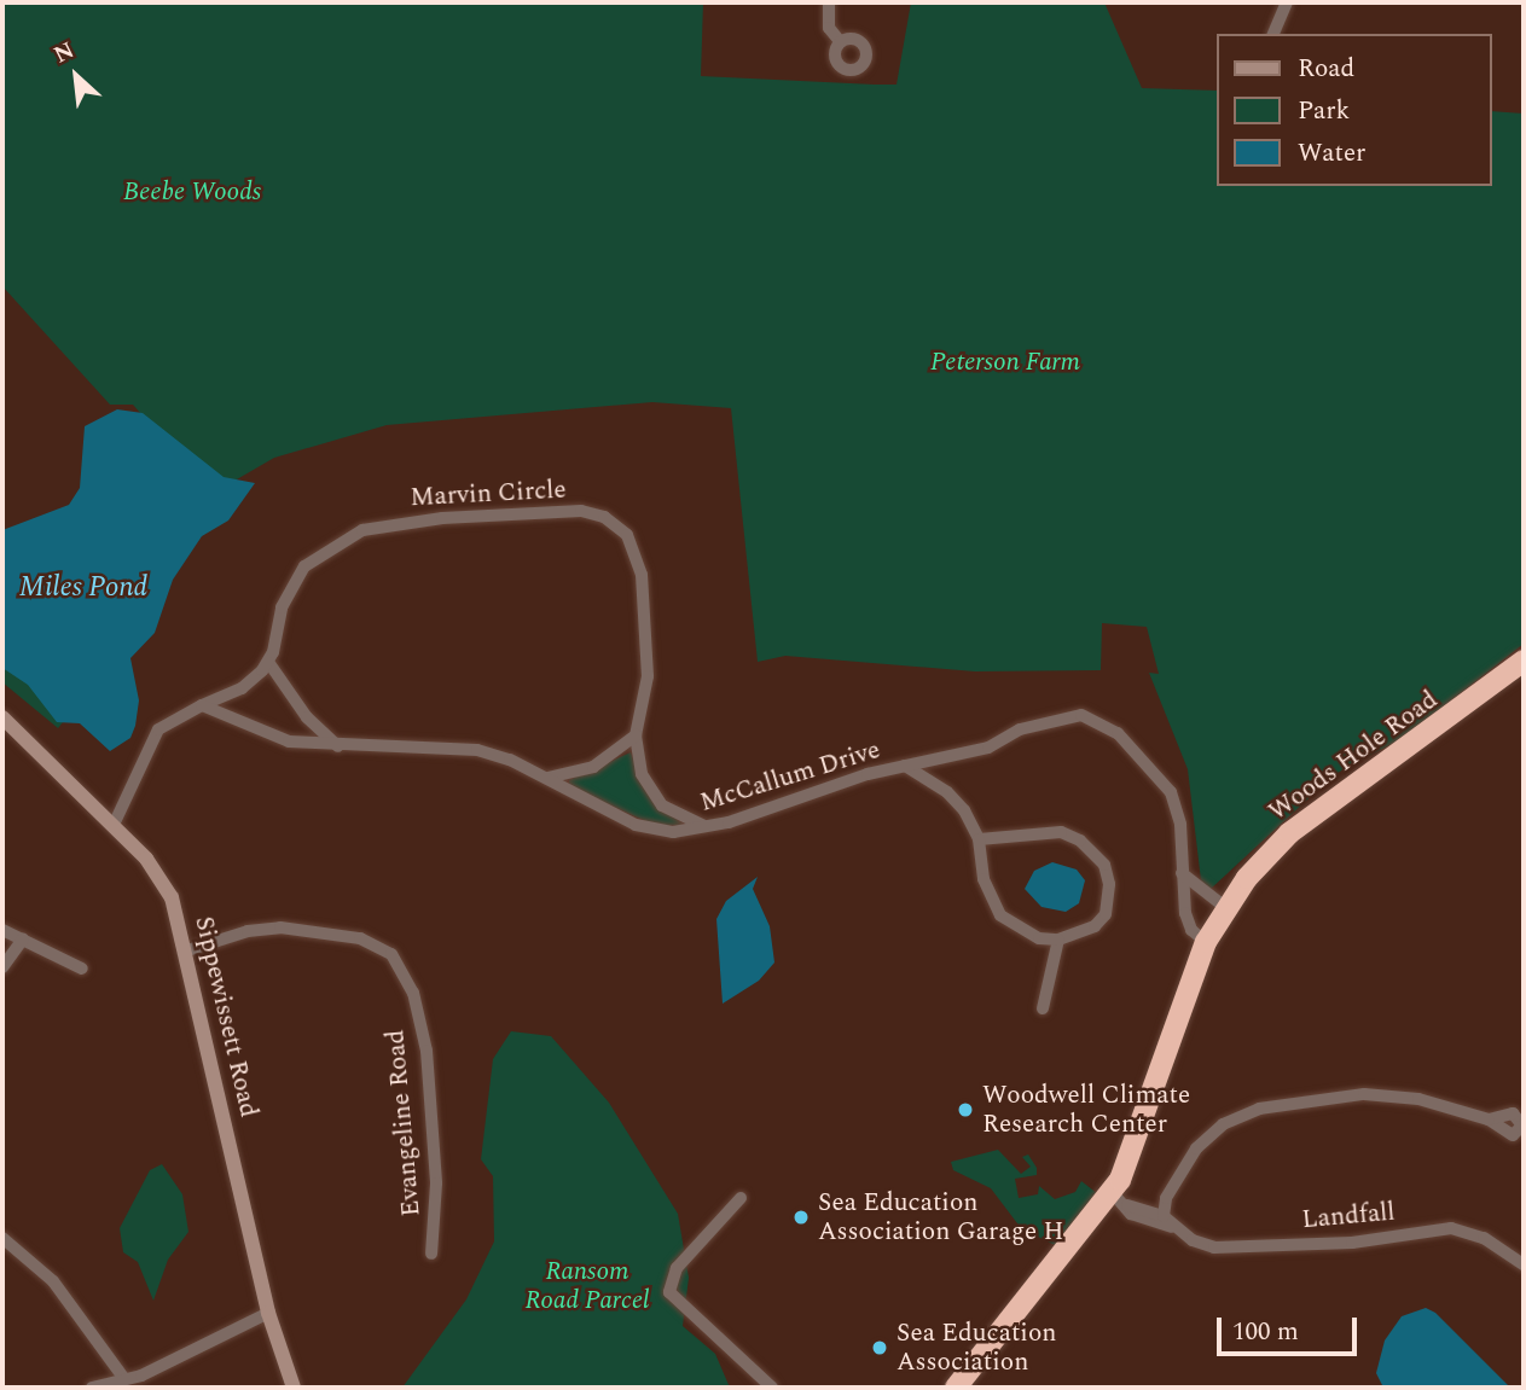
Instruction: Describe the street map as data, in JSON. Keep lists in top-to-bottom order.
{
  "streets": {
    "highway": ["Woods Hole Road"],
    "main road": ["Sippewissett Road"],
    "street": [
      "Marvin Circle",
      "McCallum Drive",
      "Evangeline Road",
      "Landfall"
    ]
  },
  "crossings": [
    ["Marvin Circle", "McCallum Drive"],
    ["Woods Hole Road", "McCallum Drive"],
    ["Woods Hole Road", "Landfall"],
    ["Sippewissett Road", "Evangeline Road"]
  ],
  "water": ["Miles Pond"],
  "parks": ["Beebe Woods", "Peterson Farm", "Ransom Road Parcel"],
  "places": ["Woodwell Climate Research Center", "Sea Education Association Garage H", "Sea Education Association"],
  "legend": ["Road", "Park", "Water"],
  "scale_bar": "100 m",
  "north": "top left"
}
